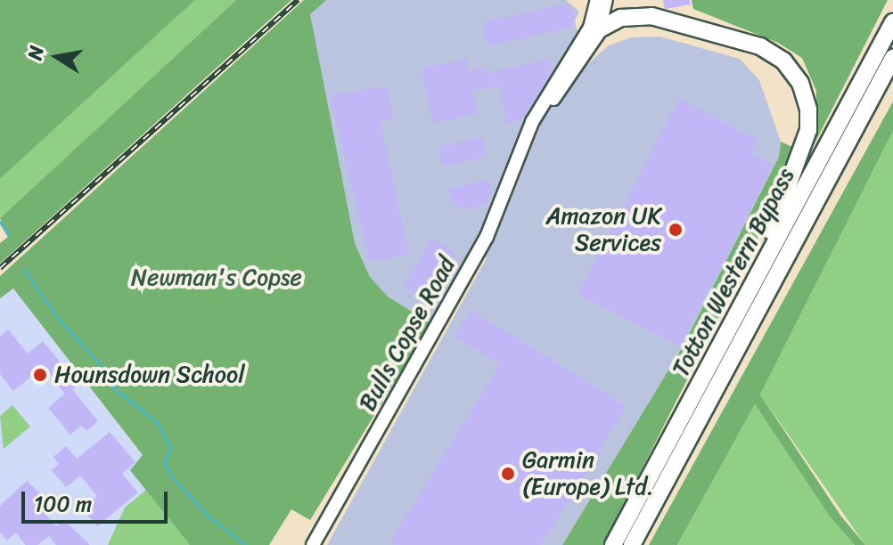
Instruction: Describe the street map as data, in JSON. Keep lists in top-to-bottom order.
{
  "streets": {
    "main road": ["Totton Western Bypass"],
    "street": ["Bulls Copse Road"]
  },
  "parks": ["Newman's Copse"],
  "places": ["Amazon UK Services", "Hounsdown School", "Garmin (Europe) Ltd."],
  "scale_bar": "100 m",
  "north": "left"
}
